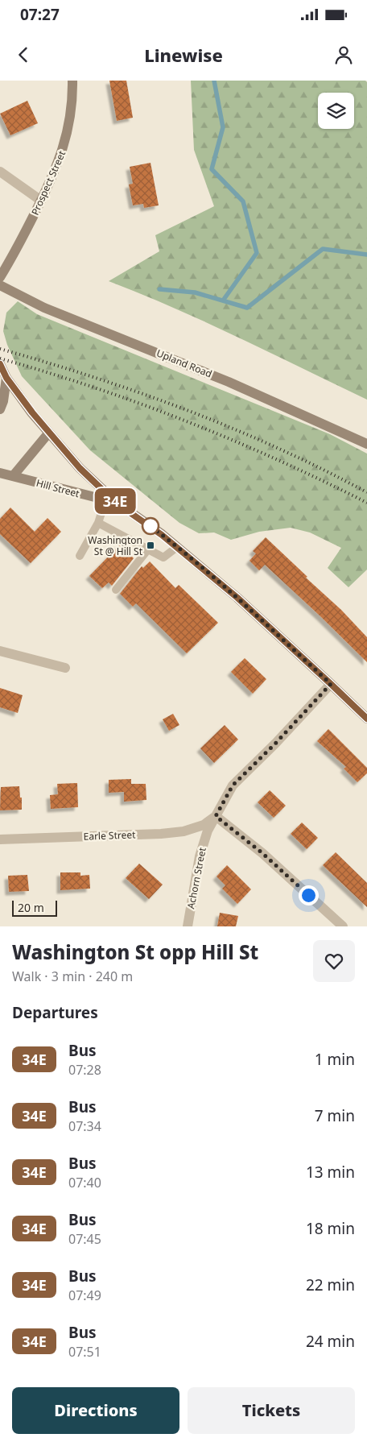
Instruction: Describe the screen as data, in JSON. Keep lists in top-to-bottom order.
{
  "streets": {
    "street": [
      "Prospect Street",
      "Upland Road",
      "Hill Street",
      "Earle Street",
      "Achorn Street"
    ]
  },
  "crossings": [
    ["Earle Street", "Achorn Street"]
  ],
  "places": {
    "transit": ["Washington St @ Hill St"]
  },
  "lines": ["bus line 34E"],
  "scale_bar": "20 m",
  "page": {
    "status": "07:27",
    "header": "Linewise",
    "on_map": "34E",
    "scale": "20 m",
    "heading": [
      ["Washington St opp Hill St", "Walk · 3 min · 240 m"],
      "Departures"
    ],
    "list": [
      {
        "mark": "34E",
        "name": "Bus",
        "note": "07:28",
        "value": "1 min"
      },
      {
        "mark": "34E",
        "name": "Bus",
        "note": "07:34",
        "value": "7 min"
      },
      {
        "mark": "34E",
        "name": "Bus",
        "note": "07:40",
        "value": "13 min"
      },
      {
        "mark": "34E",
        "name": "Bus",
        "note": "07:45",
        "value": "18 min"
      },
      {
        "mark": "34E",
        "name": "Bus",
        "note": "07:49",
        "value": "22 min"
      },
      {
        "mark": "34E",
        "name": "Bus",
        "note": "07:51",
        "value": "24 min"
      }
    ],
    "buttons": ["Directions", "Tickets"]
  }
}
